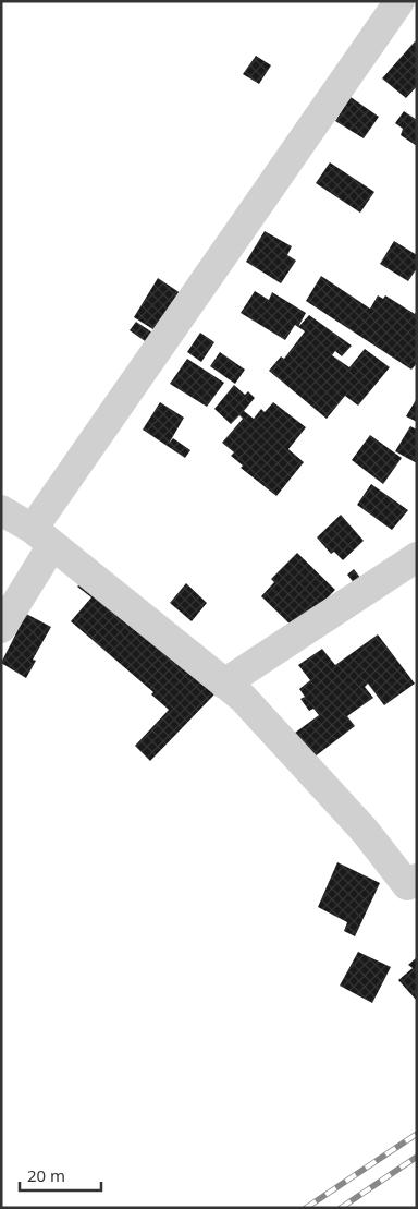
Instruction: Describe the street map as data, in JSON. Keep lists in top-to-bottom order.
{
  "scale_bar": "20 m"
}
